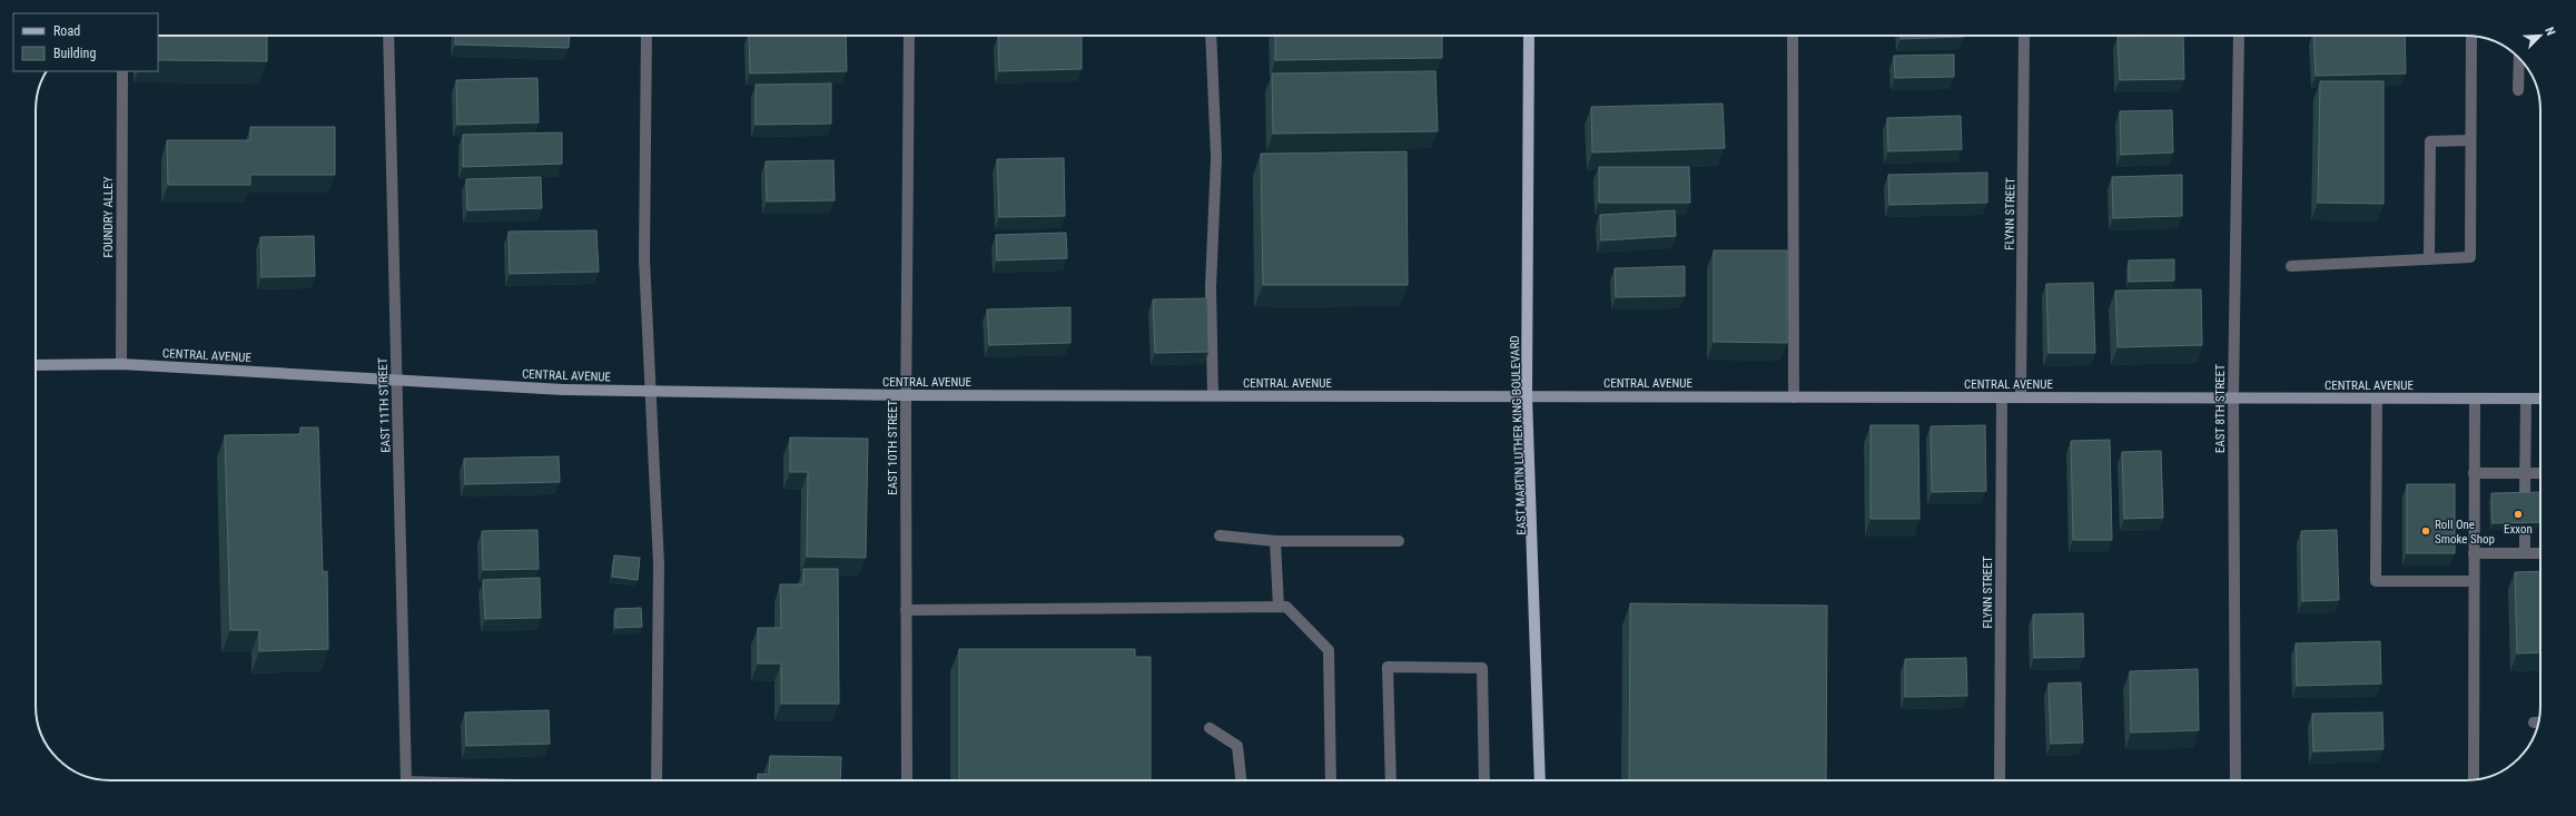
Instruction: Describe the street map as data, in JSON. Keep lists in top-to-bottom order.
{
  "streets": {
    "main road": ["CENTRAL AVENUE", "EAST MARTIN LUTHER KING BOULEVARD"],
    "street": [
      "FLYNN STREET",
      "FOUNDRY ALLEY",
      "EAST 11TH STREET",
      "EAST 8TH STREET",
      "EAST 10TH STREET"
    ]
  },
  "crossings": [
    ["FLYNN STREET", "CENTRAL AVENUE"],
    ["FOUNDRY ALLEY", "CENTRAL AVENUE"],
    ["CENTRAL AVENUE", "EAST 11TH STREET"],
    ["CENTRAL AVENUE", "EAST 8TH STREET"],
    ["CENTRAL AVENUE", "EAST MARTIN LUTHER KING BOULEVARD"],
    ["CENTRAL AVENUE", "EAST 10TH STREET"]
  ],
  "places": ["Exxon", "Roll One Smoke Shop"],
  "legend": ["Road", "Building"],
  "north": "top right"
}
